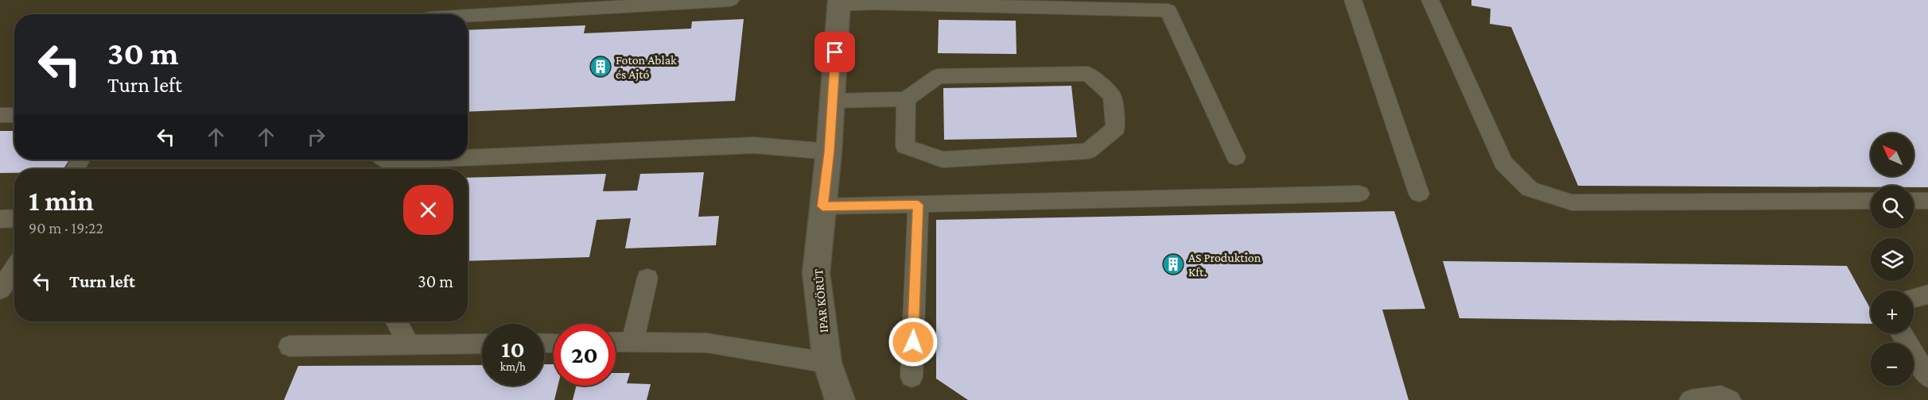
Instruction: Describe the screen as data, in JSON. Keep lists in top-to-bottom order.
{
  "streets": {
    "street": ["IPAR KÖRÚT"]
  },
  "places": {
    "building": ["Foton Ablak és Ajtó", "AS Produktion Kft."]
  },
  "north": "top left",
  "page": {
    "turn": ["30 m", "Turn left"],
    "map_buttons": ["+", "−"],
    "heading": ["1 min", "90 m · 19:22"],
    "list": [
      {
        "name": "Turn left",
        "value": "30 m"
      }
    ],
    "speed": "10 km/h",
    "limit": "20"
  }
}
